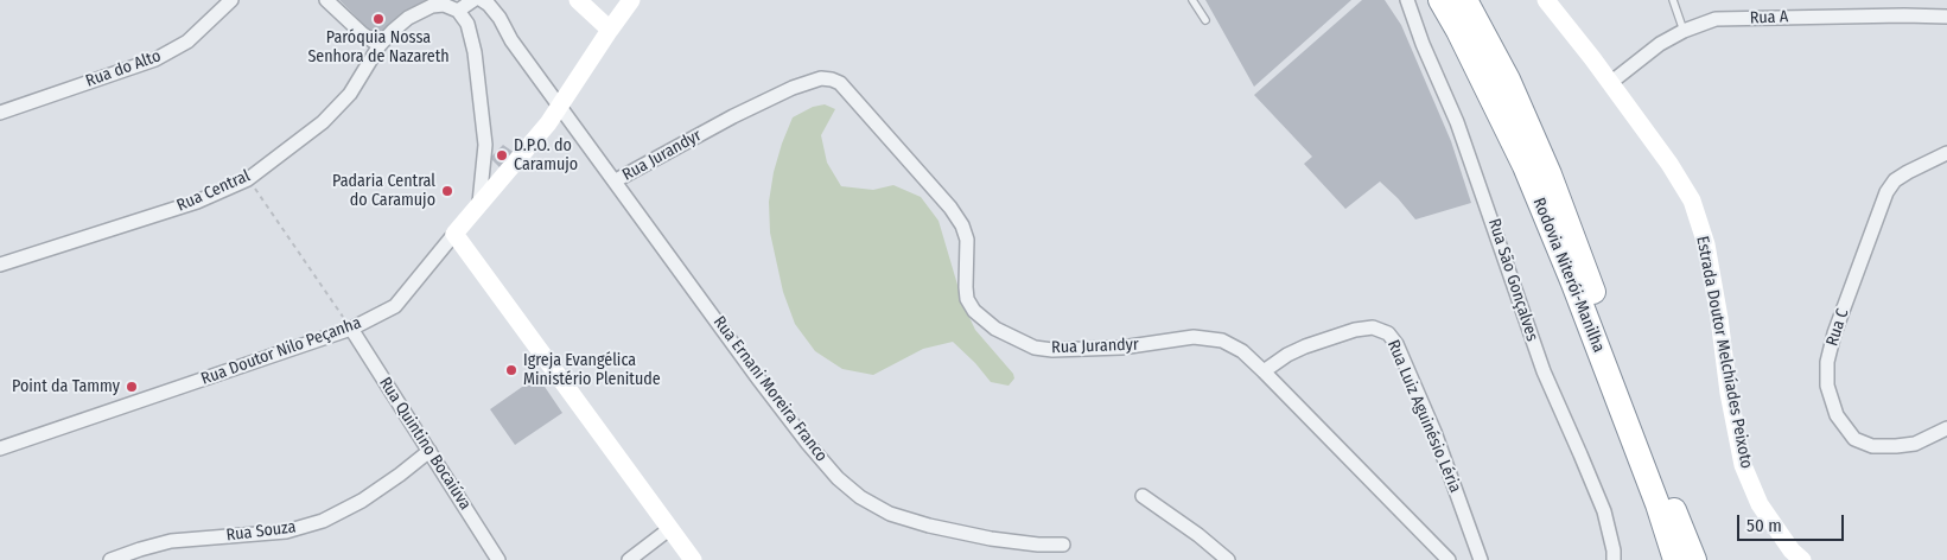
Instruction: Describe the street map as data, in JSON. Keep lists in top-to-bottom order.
{
  "streets": {
    "highway": ["Rodovia Niterói-Manilha"],
    "street": [
      "Rua A",
      "Rua do Alto",
      "Rua Jurandyr",
      "Rua Central",
      "Rua São Gonçalves",
      "Rua C",
      "Rua Doutor Nilo Peçanha",
      "Estrada Doutor Melchíades Peixoto",
      "Rua Ernani Moreira Franco",
      "Rua Luiz Aguinésio Léria",
      "Rua Quintino Bocaiúva",
      "Rua Souza"
    ]
  },
  "crossings": [
    ["Rua A", "Estrada Doutor Melchíades Peixoto"],
    ["Rua Jurandyr", "Rua Ernani Moreira Franco"],
    ["Rua Jurandyr", "Rua Luiz Aguinésio Léria"],
    ["Rua Doutor Nilo Peçanha", "Rua Ernani Moreira Franco"],
    ["Rua Doutor Nilo Peçanha", "Rua Quintino Bocaiúva"],
    ["Rua Quintino Bocaiúva", "Rua Souza"]
  ],
  "places": [
    "Paróquia Nossa Senhora de Nazareth",
    "D.P.O. do Caramujo",
    "Padaria Central do Caramujo",
    "Igreja Evangélica Ministério Plenitude",
    "Point da Tammy"
  ],
  "scale_bar": "50 m"
}
